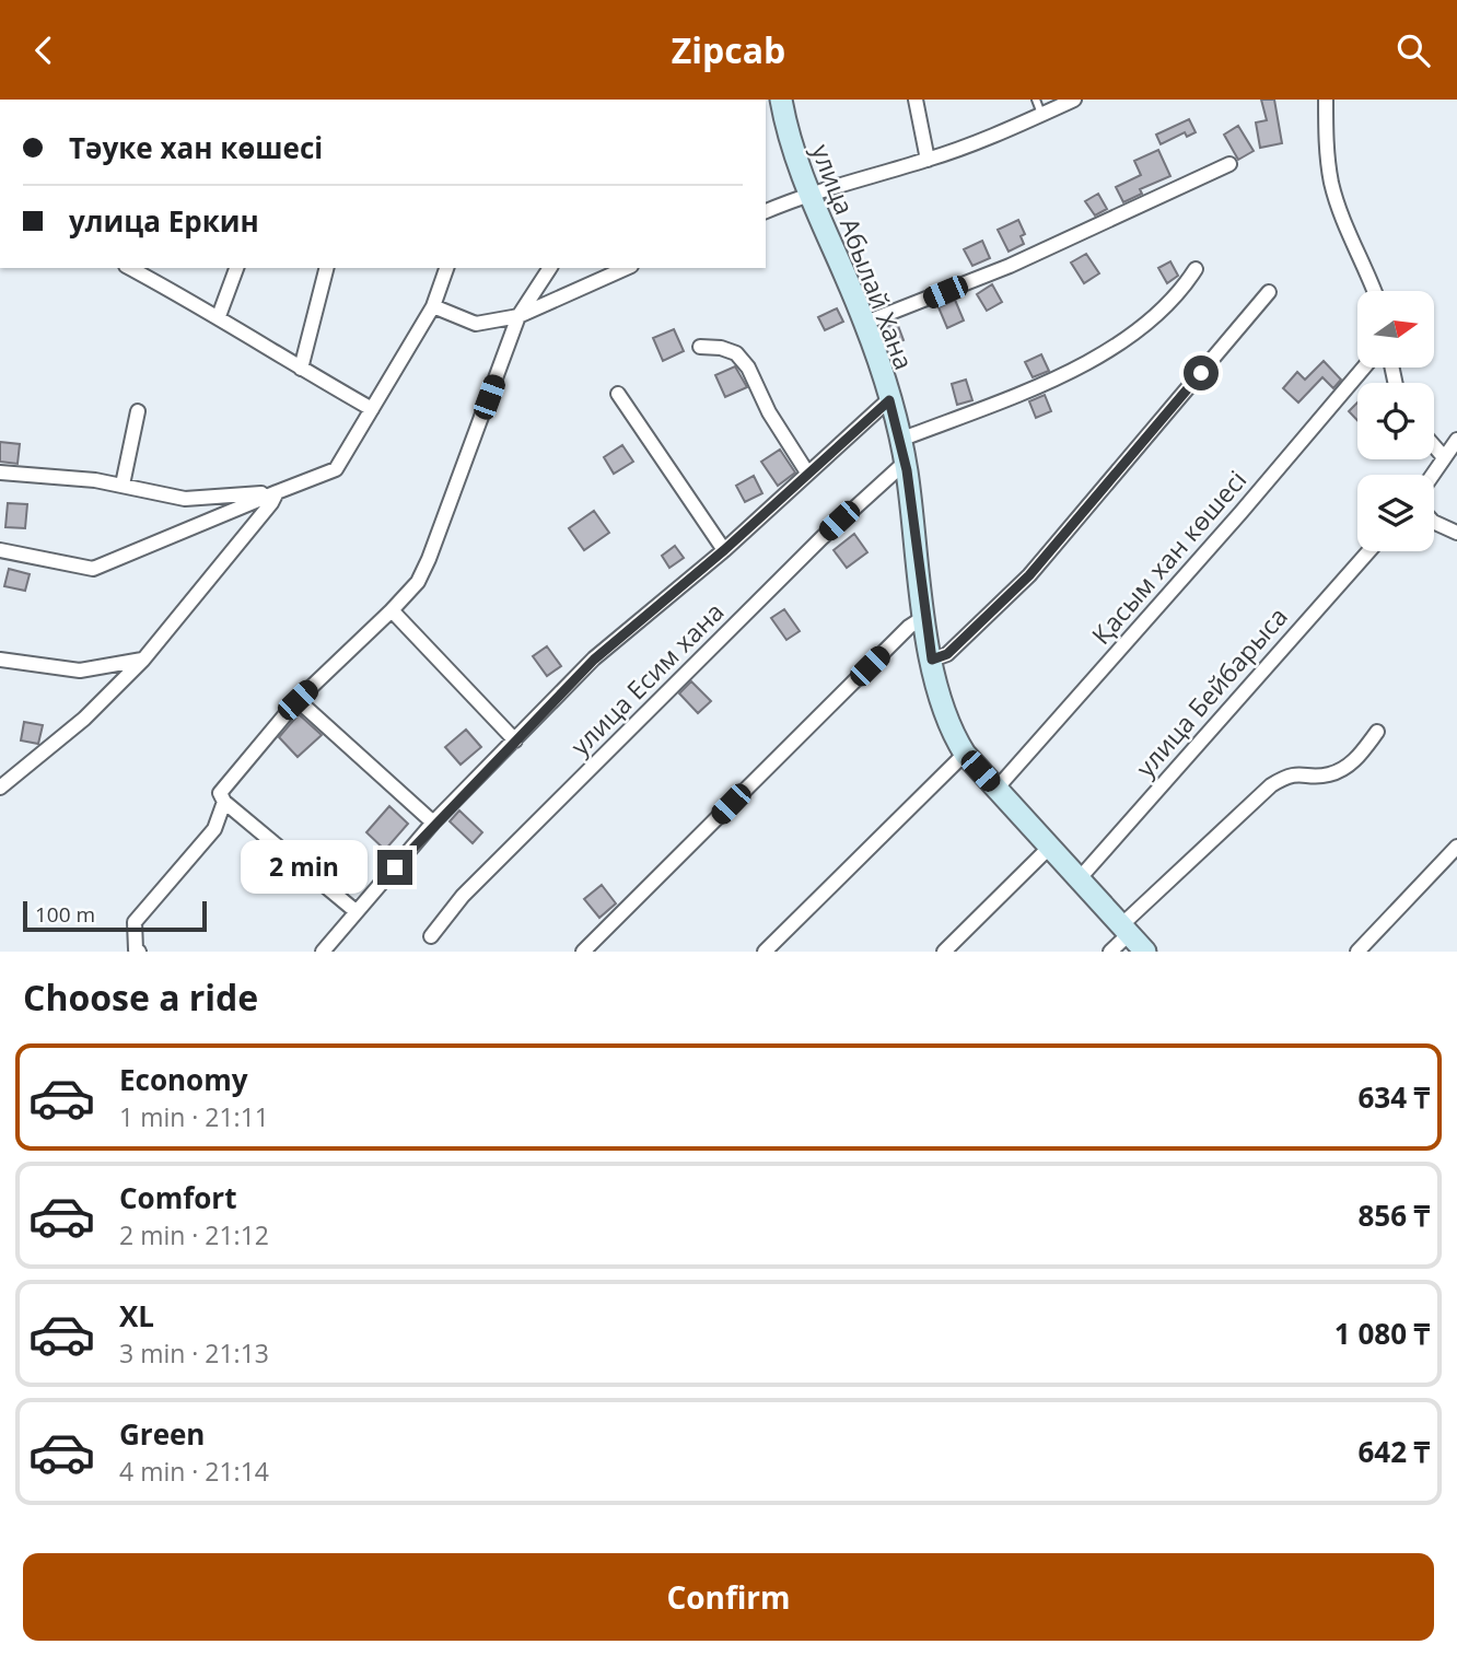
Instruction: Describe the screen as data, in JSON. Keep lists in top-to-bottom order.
{
  "streets": {
    "street": [
      "улица Абылай Хана",
      "Қасым хан көшесі",
      "улица Есим хана",
      "улица Бейбарыса"
    ]
  },
  "crossings": [
    ["улица Абылай Хана", "Қасым хан көшесі"],
    ["улица Абылай Хана", "улица Есим хана"],
    ["улица Абылай Хана", "улица Бейбарыса"]
  ],
  "scale_bar": "100 m",
  "north": "right",
  "page": {
    "header": "Zipcab",
    "banner": ["Тәуке хан көшесі", "улица Еркин"],
    "bubble": "2 min",
    "scale": "100 m",
    "heading": "Choose a ride",
    "list": [
      {
        "name": "Economy",
        "note": "1 min · 21:11",
        "value": "634 ₸"
      },
      {
        "name": "Comfort",
        "note": "2 min · 21:12",
        "value": "856 ₸"
      },
      {
        "name": "XL",
        "note": "3 min · 21:13",
        "value": "1 080 ₸"
      },
      {
        "name": "Green",
        "note": "4 min · 21:14",
        "value": "642 ₸"
      }
    ],
    "buttons": "Confirm"
  }
}
